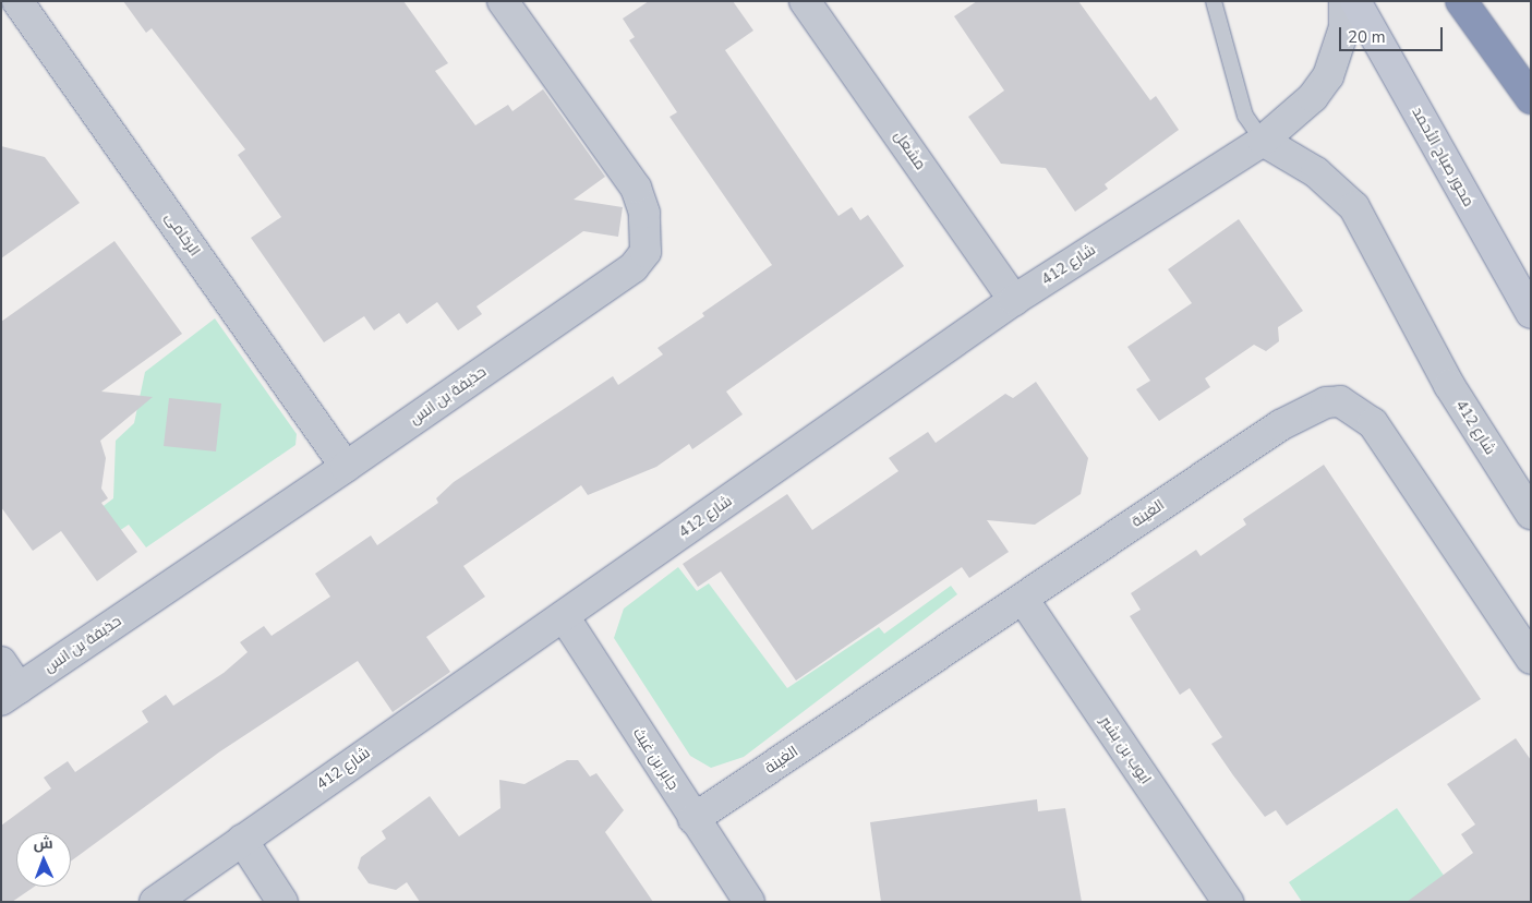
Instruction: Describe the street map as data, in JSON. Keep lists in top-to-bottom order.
{
  "streets": {
    "street": [
      "مشعل",
      "محور صباح الأحمد",
      "الرخامى",
      "شارع 412",
      "حذيفة بن انس",
      "الغينة",
      "ايوب بن بشير",
      "جابر بن غيث"
    ]
  },
  "crossings": [
    ["مشعل", "شارع 412"],
    ["الرخامى", "حذيفة بن انس"],
    ["شارع 412", "جابر بن غيث"],
    ["الغينة", "ايوب بن بشير"],
    ["الغينة", "جابر بن غيث"]
  ],
  "scale_bar": "20 m",
  "north": "top"
}
